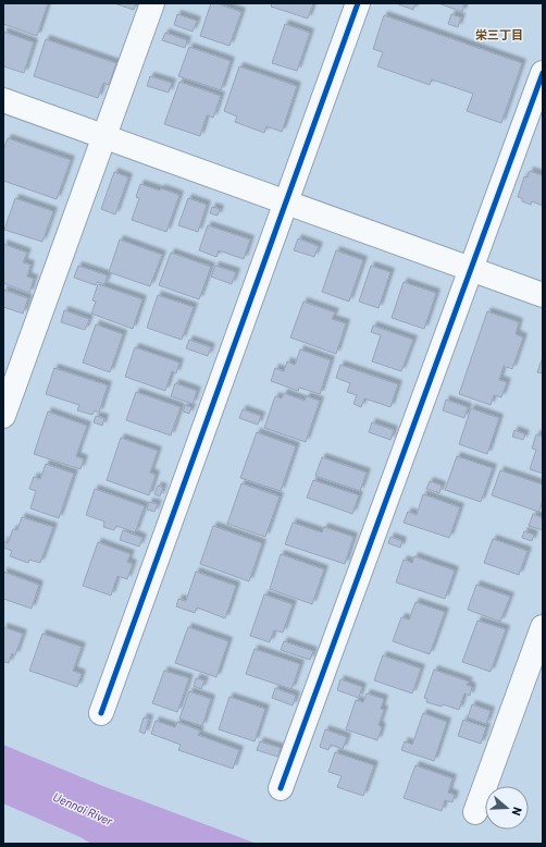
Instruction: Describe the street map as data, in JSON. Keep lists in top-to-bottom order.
{
  "districts": ["栄三丁目"],
  "water": ["Uennai River"],
  "north": "right"
}
